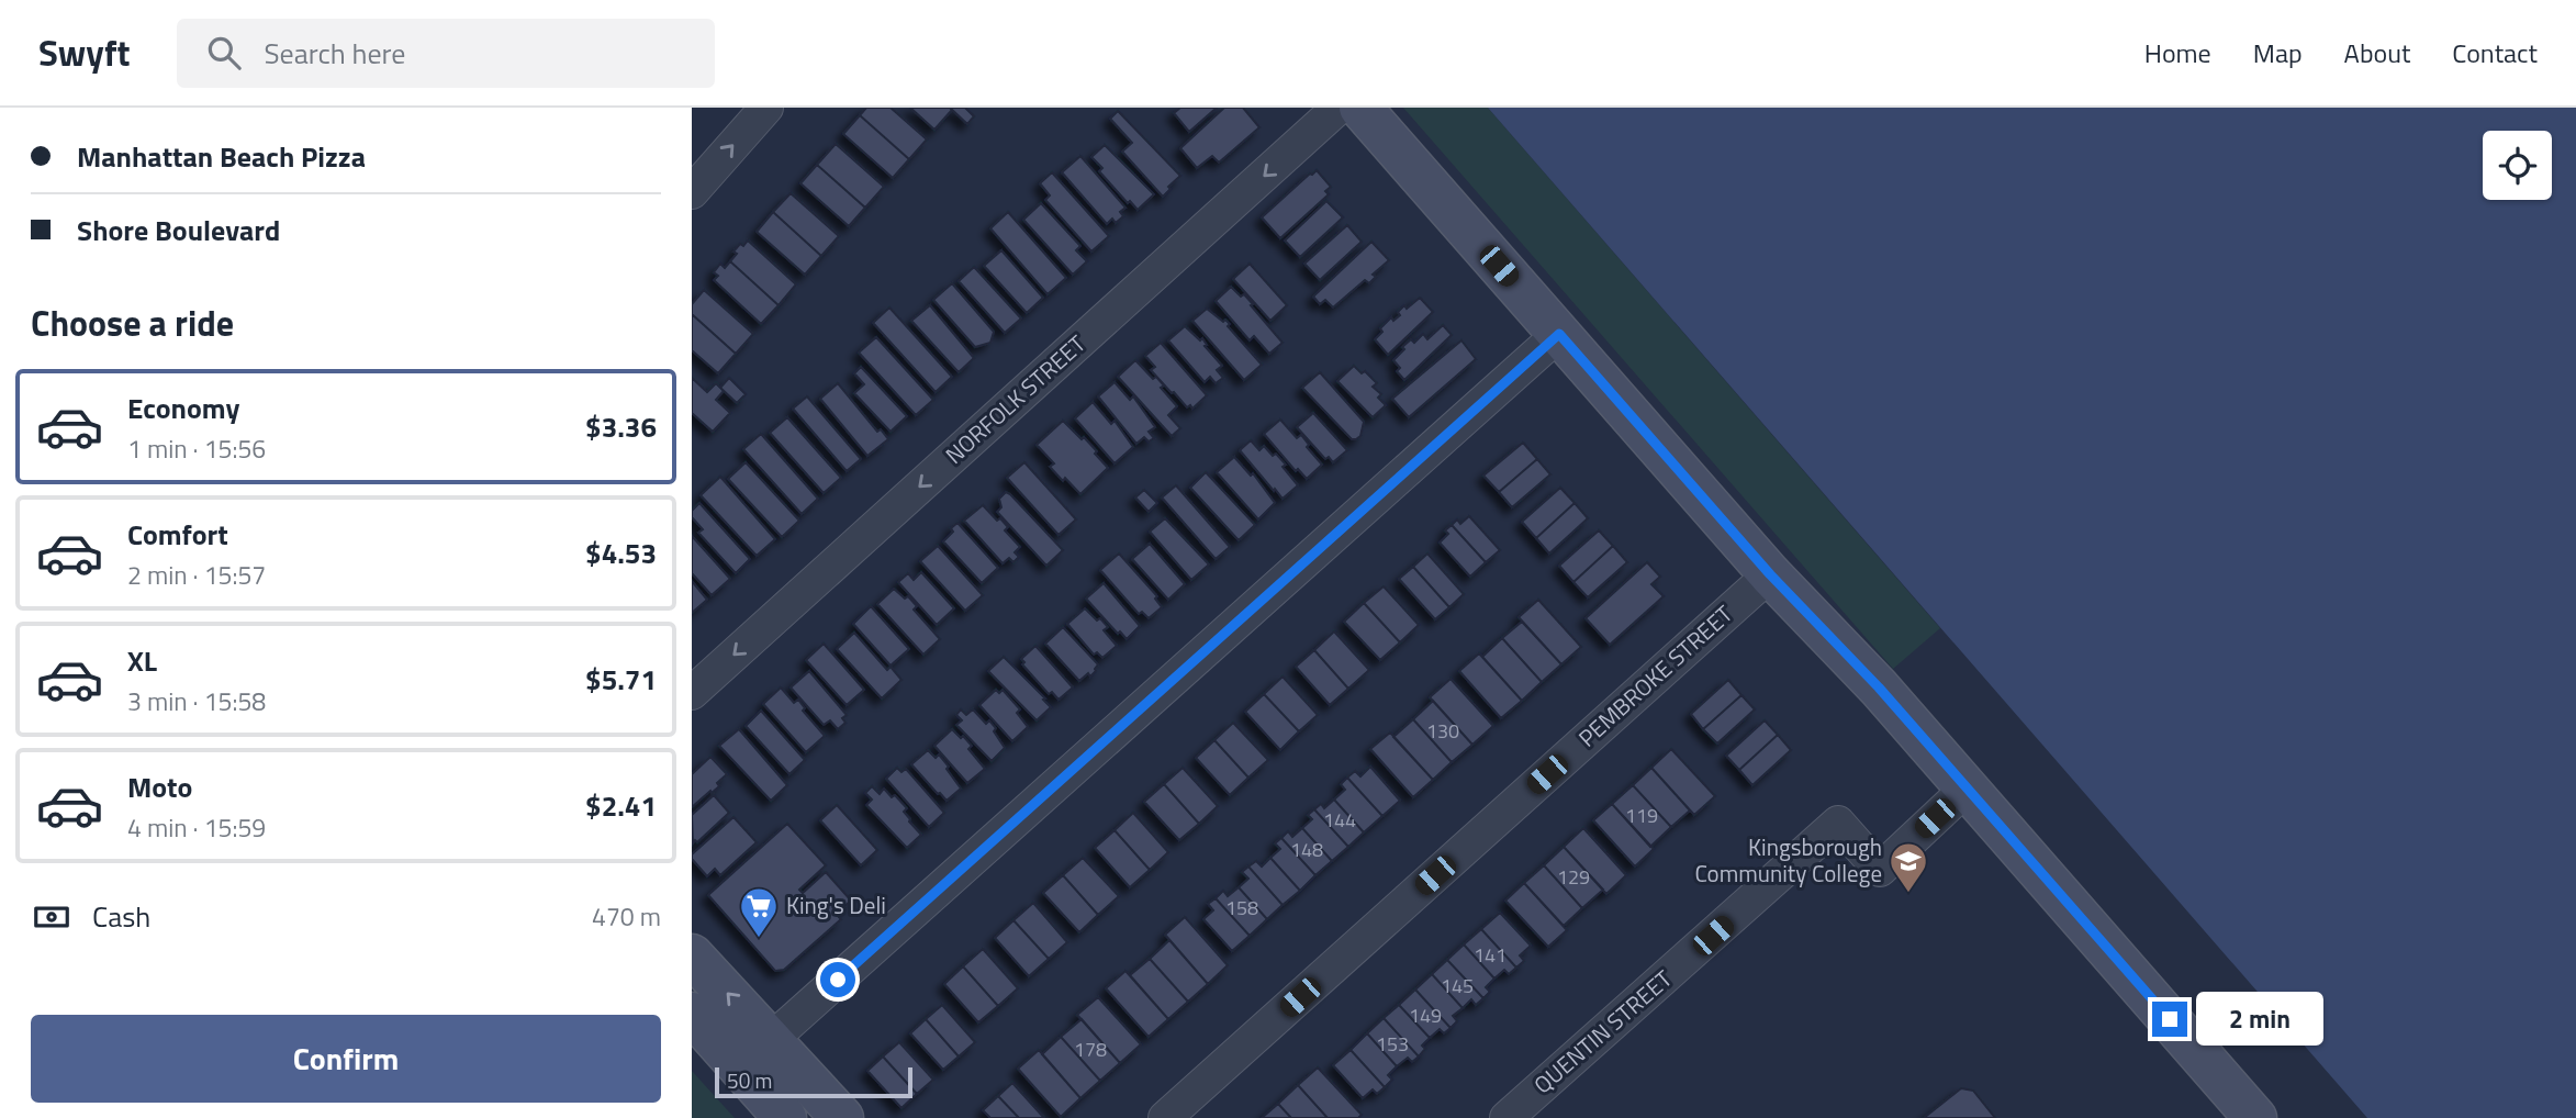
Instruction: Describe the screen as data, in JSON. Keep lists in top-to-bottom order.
{
  "streets": {
    "street": ["NORFOLK STREET", "PEMBROKE STREET", "QUENTIN STREET"]
  },
  "one_way": ["NORFOLK STREET"],
  "places": {
    "school or university": ["Kingsborough Community College"],
    "supermarket": ["King's Deli"]
  },
  "house_numbers": [
    "130",
    "119",
    "144",
    "148",
    "129",
    "158",
    "141",
    "145",
    "149",
    "153",
    "178"
  ],
  "scale_bar": "50 m",
  "page": {
    "header": "Swyft",
    "search": "Search here",
    "nav": [
      "Home",
      "Map",
      "About",
      "Contact"
    ],
    "banner": ["Manhattan Beach Pizza", "Shore Boulevard"],
    "heading": "Choose a ride",
    "list": [
      {
        "name": "Economy",
        "note": "1 min · 15:56",
        "value": "$3.36"
      },
      {
        "name": "Comfort",
        "note": "2 min · 15:57",
        "value": "$4.53"
      },
      {
        "name": "XL",
        "note": "3 min · 15:58",
        "value": "$5.71"
      },
      {
        "name": "Moto",
        "note": "4 min · 15:59",
        "value": "$2.41"
      }
    ],
    "pay": ["Cash", "470 m"],
    "bubble": "2 min",
    "buttons": "Confirm",
    "scale": "50 m"
  }
}
